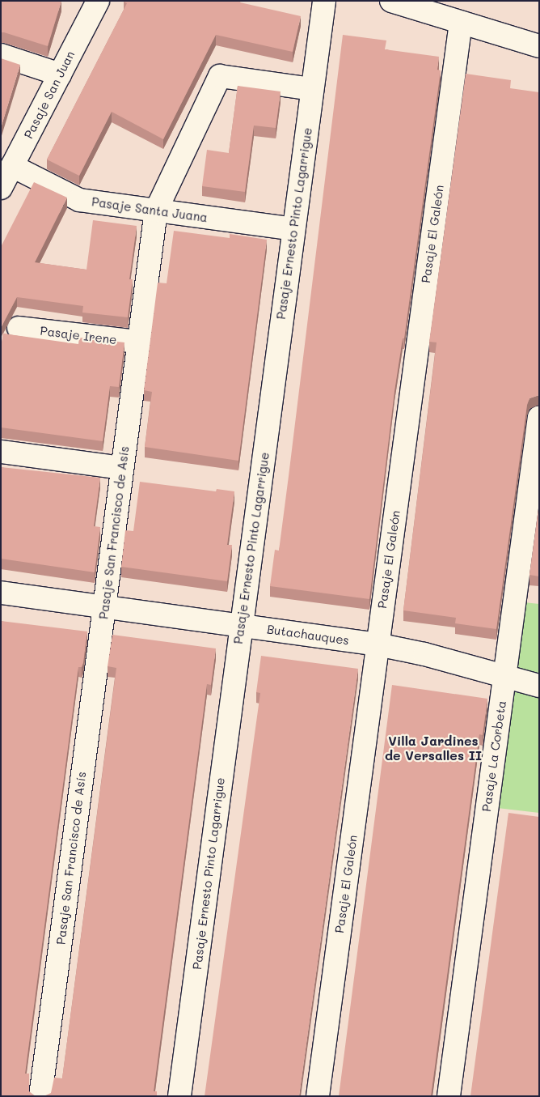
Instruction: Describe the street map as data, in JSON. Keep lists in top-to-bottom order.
{
  "streets": {
    "street": [
      "Pasaje San Juan",
      "Pasaje Santa Juana",
      "Pasaje Ernesto Pinto Lagarrigue",
      "Pasaje El Galeón",
      "Pasaje Irene",
      "Pasaje San Francisco de Asís",
      "Butachauques",
      "Pasaje La Corbeta"
    ]
  },
  "crossings": [
    ["Pasaje San Juan", "Pasaje Santa Juana"],
    ["Pasaje Santa Juana", "Pasaje Ernesto Pinto Lagarrigue"],
    ["Pasaje Santa Juana", "Pasaje San Francisco de Asís"],
    ["Pasaje Ernesto Pinto Lagarrigue", "Pasaje San Francisco de Asís"],
    ["Pasaje Ernesto Pinto Lagarrigue", "Butachauques"],
    ["Pasaje El Galeón", "Butachauques"],
    ["Pasaje Irene", "Pasaje San Francisco de Asís"],
    ["Pasaje San Francisco de Asís", "Butachauques"],
    ["Butachauques", "Pasaje La Corbeta"]
  ],
  "districts": ["Villa Jardines de Versalles II"]
}
